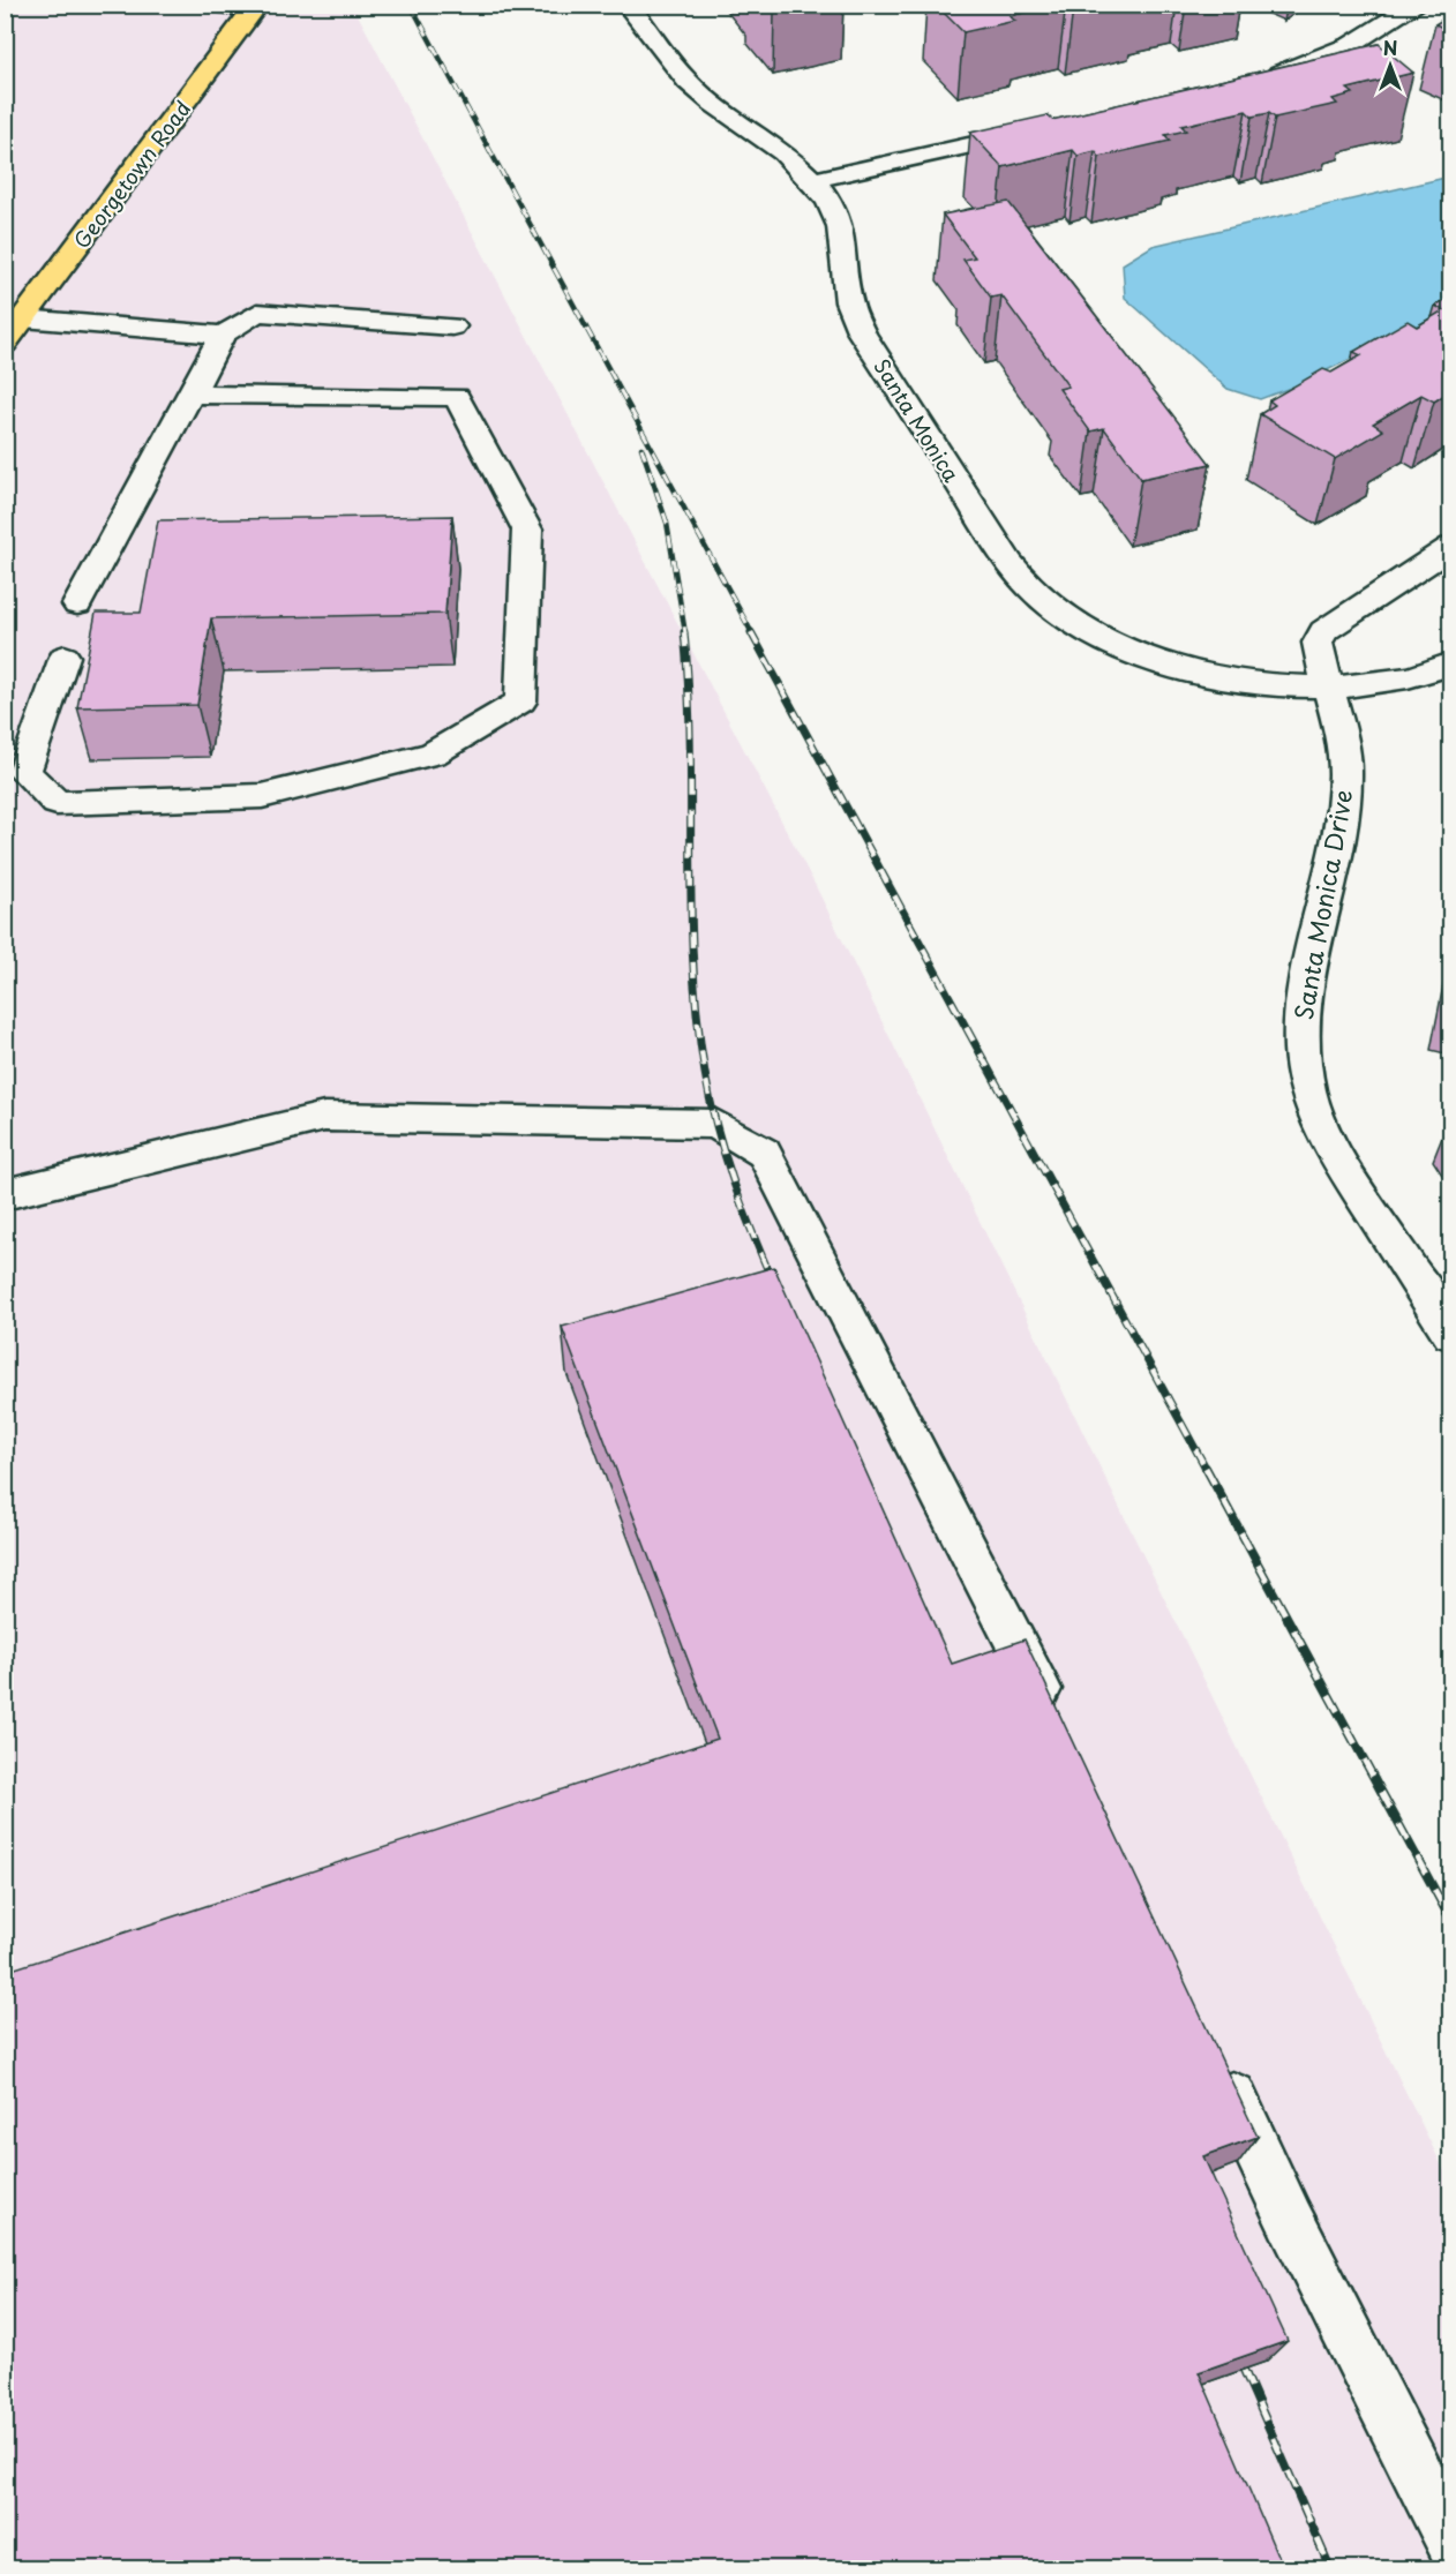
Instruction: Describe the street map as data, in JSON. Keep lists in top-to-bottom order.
{
  "streets": {
    "main road": ["Georgetown Road"],
    "street": ["Santa Monica", "Santa Monica Drive"]
  },
  "crossings": [
    ["Santa Monica", "Santa Monica Drive"]
  ],
  "north": "top"
}
